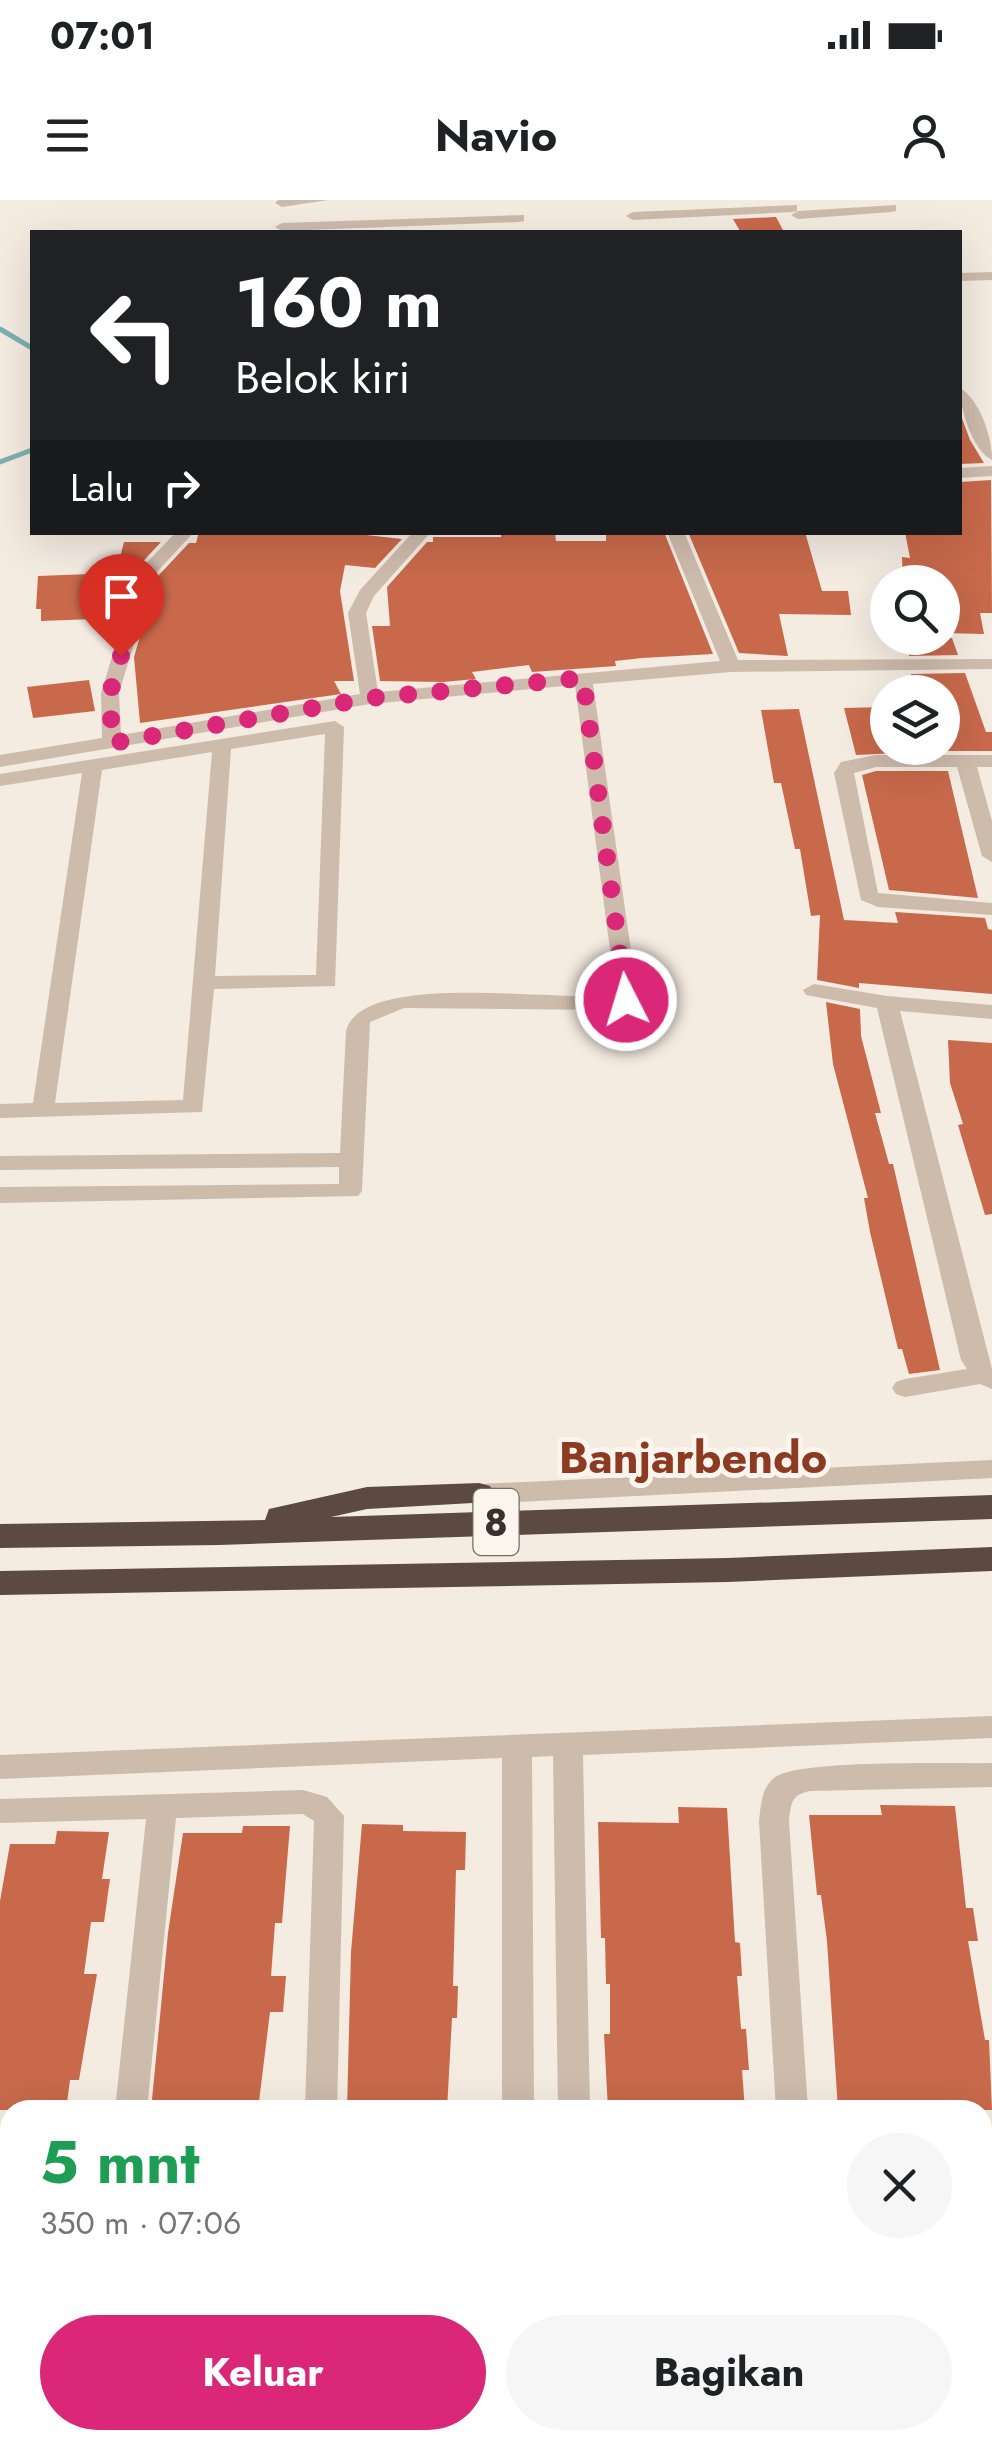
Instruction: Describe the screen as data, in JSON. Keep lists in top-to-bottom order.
{
  "streets": {
    "highway": ["8"]
  },
  "districts": ["Banjarbendo"],
  "page": {
    "status": "07:01",
    "header": "Navio",
    "turn": ["160 m", "Belok kiri"],
    "then": "Lalu",
    "heading": ["5 mnt", "350 m · 07:06"],
    "buttons": ["Keluar", "Bagikan"]
  }
}
